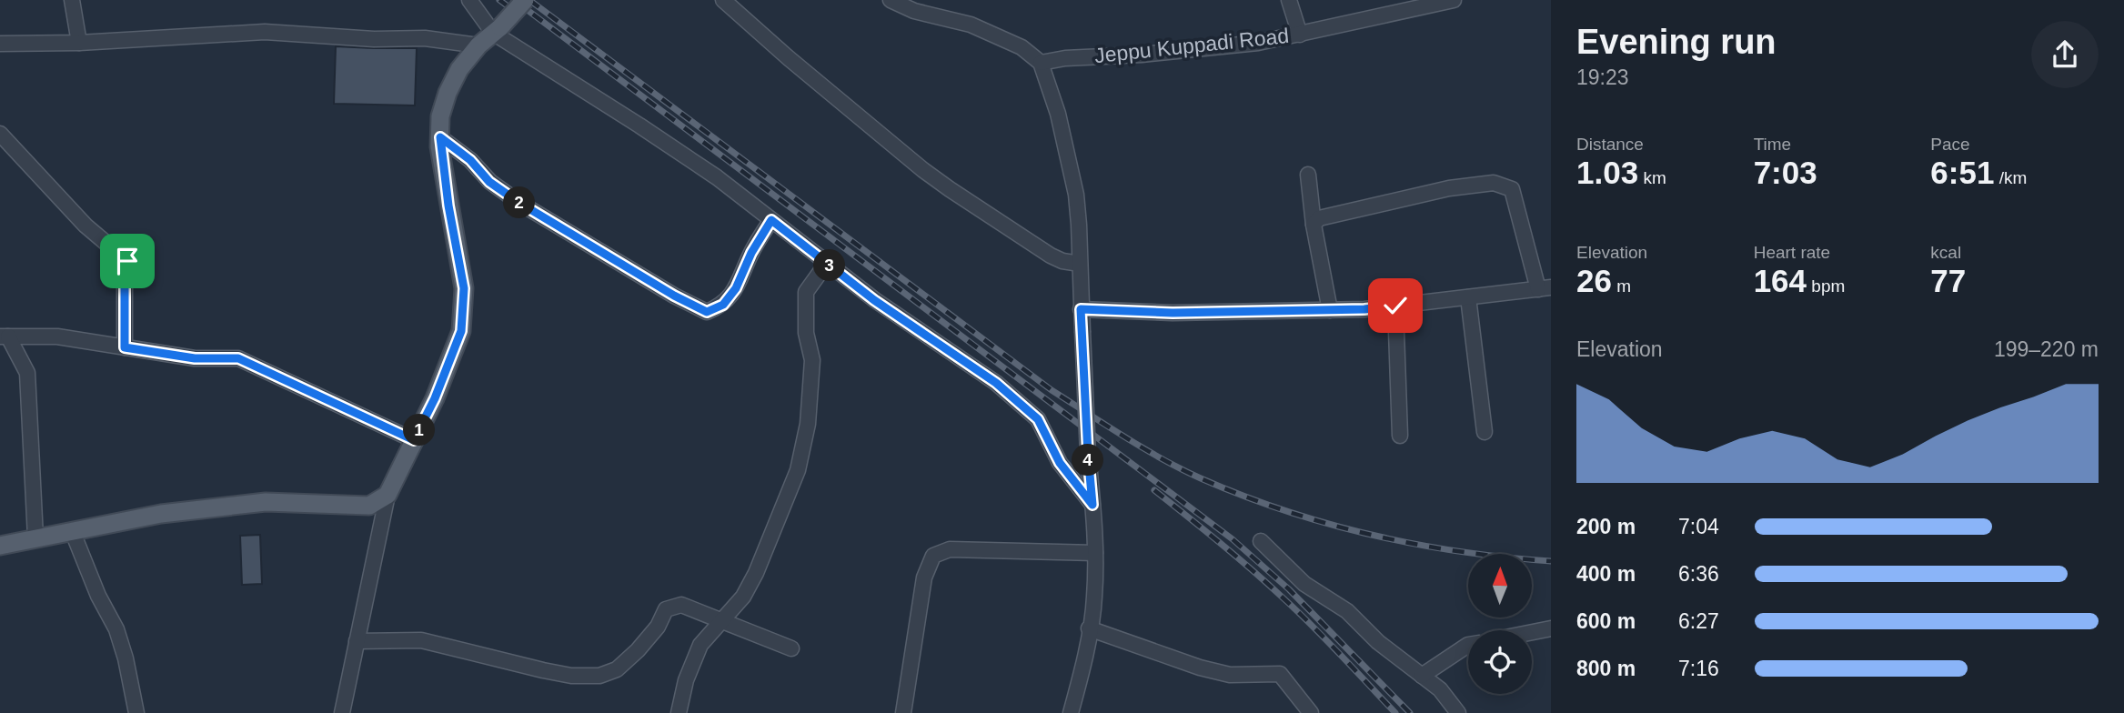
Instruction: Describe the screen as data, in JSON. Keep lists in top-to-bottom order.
{
  "streets": {
    "street": ["Jeppu Kuppadi Road"]
  },
  "north": "top",
  "page": {
    "heading": ["Evening run", "19:23"],
    "stats": [
      ["Distance", "1.03 km"],
      ["Time", "7:03"],
      ["Pace", "6:51 /km"],
      ["Elevation", "26 m"],
      ["Heart rate", "164 bpm"],
      ["kcal", "77"]
    ],
    "pins": [
      "2",
      "3",
      "1",
      "4"
    ],
    "chart": ["Elevation", "199–220 m"],
    "list": [
      {
        "name": "200 m",
        "note": "7:04"
      },
      {
        "name": "400 m",
        "note": "6:36"
      },
      {
        "name": "600 m",
        "note": "6:27"
      },
      {
        "name": "800 m",
        "note": "7:16"
      }
    ]
  }
}
